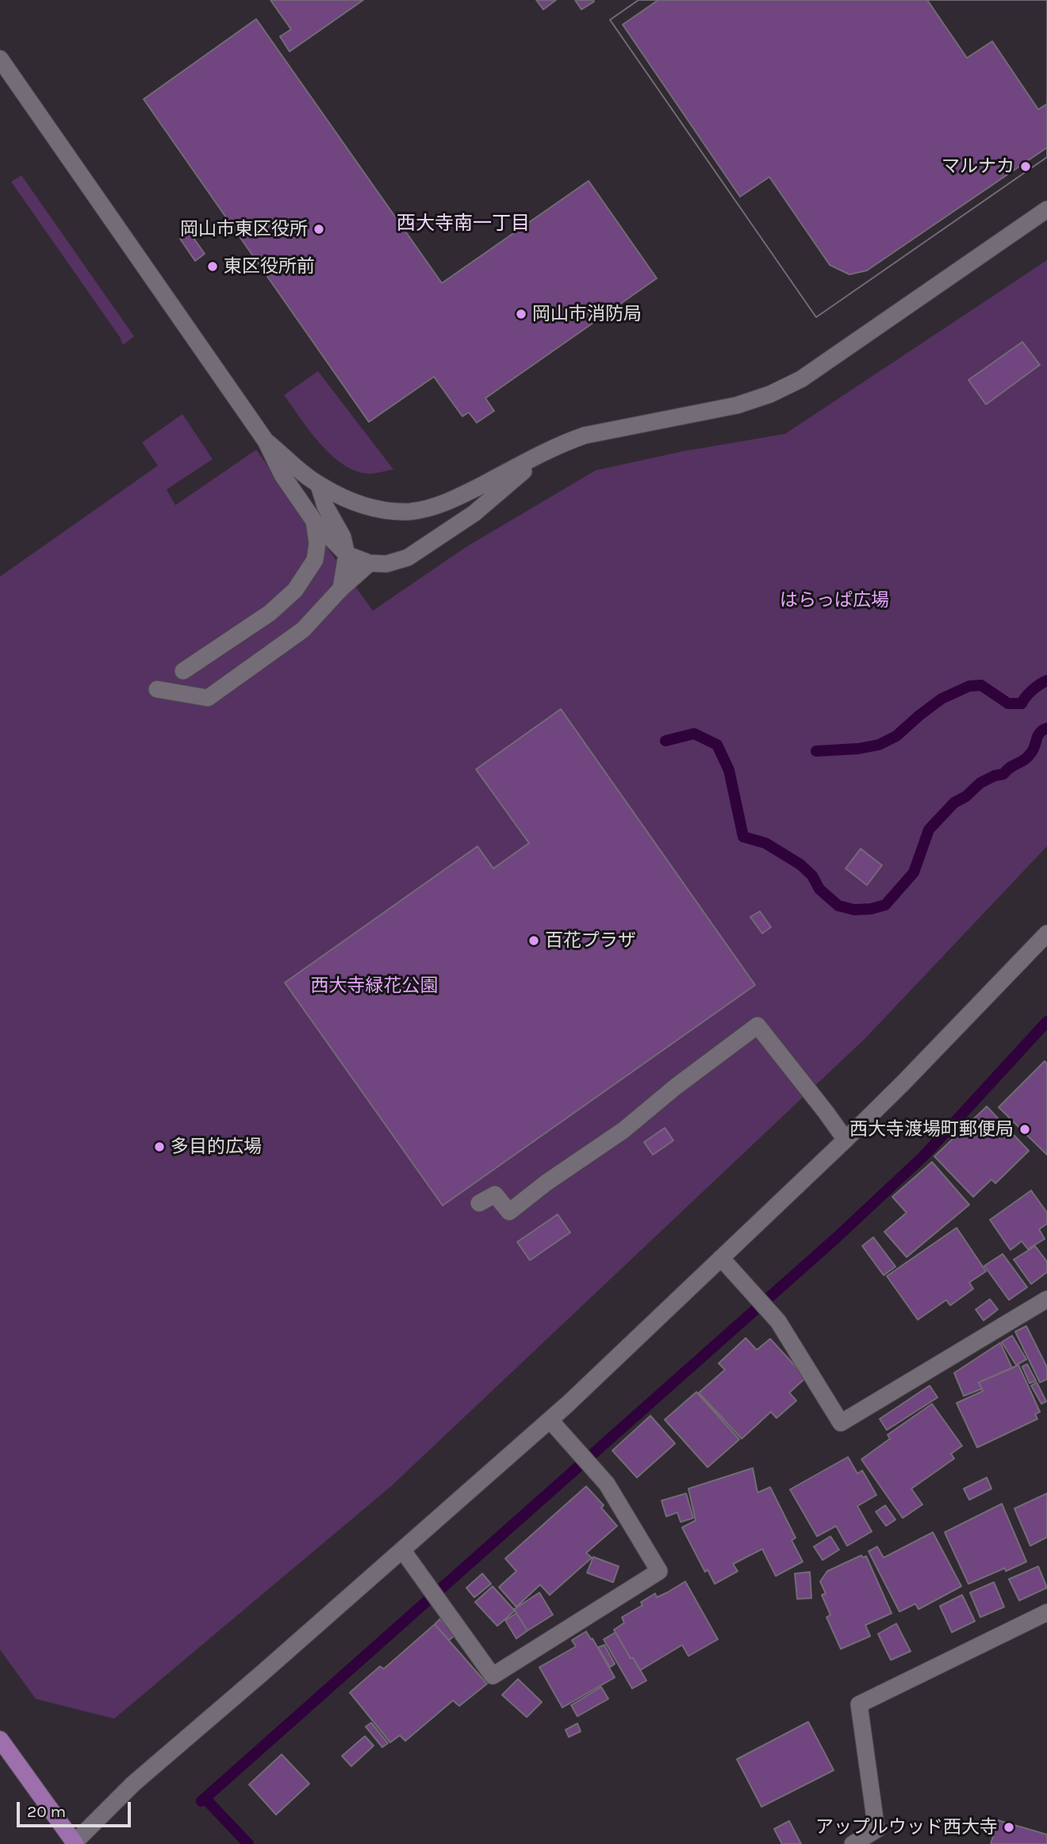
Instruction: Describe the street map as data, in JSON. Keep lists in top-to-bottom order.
{
  "districts": ["西大寺南一丁目"],
  "parks": ["はらっぱ広場", "西大寺緑花公園"],
  "places": [
    "マルナカ",
    "岡山市東区役所",
    "東区役所前",
    "岡山市消防局",
    "百花プラザ",
    "西大寺渡場町郵便局",
    "多目的広場",
    "アップルウッド西大寺"
  ],
  "scale_bar": "20 m"
}
